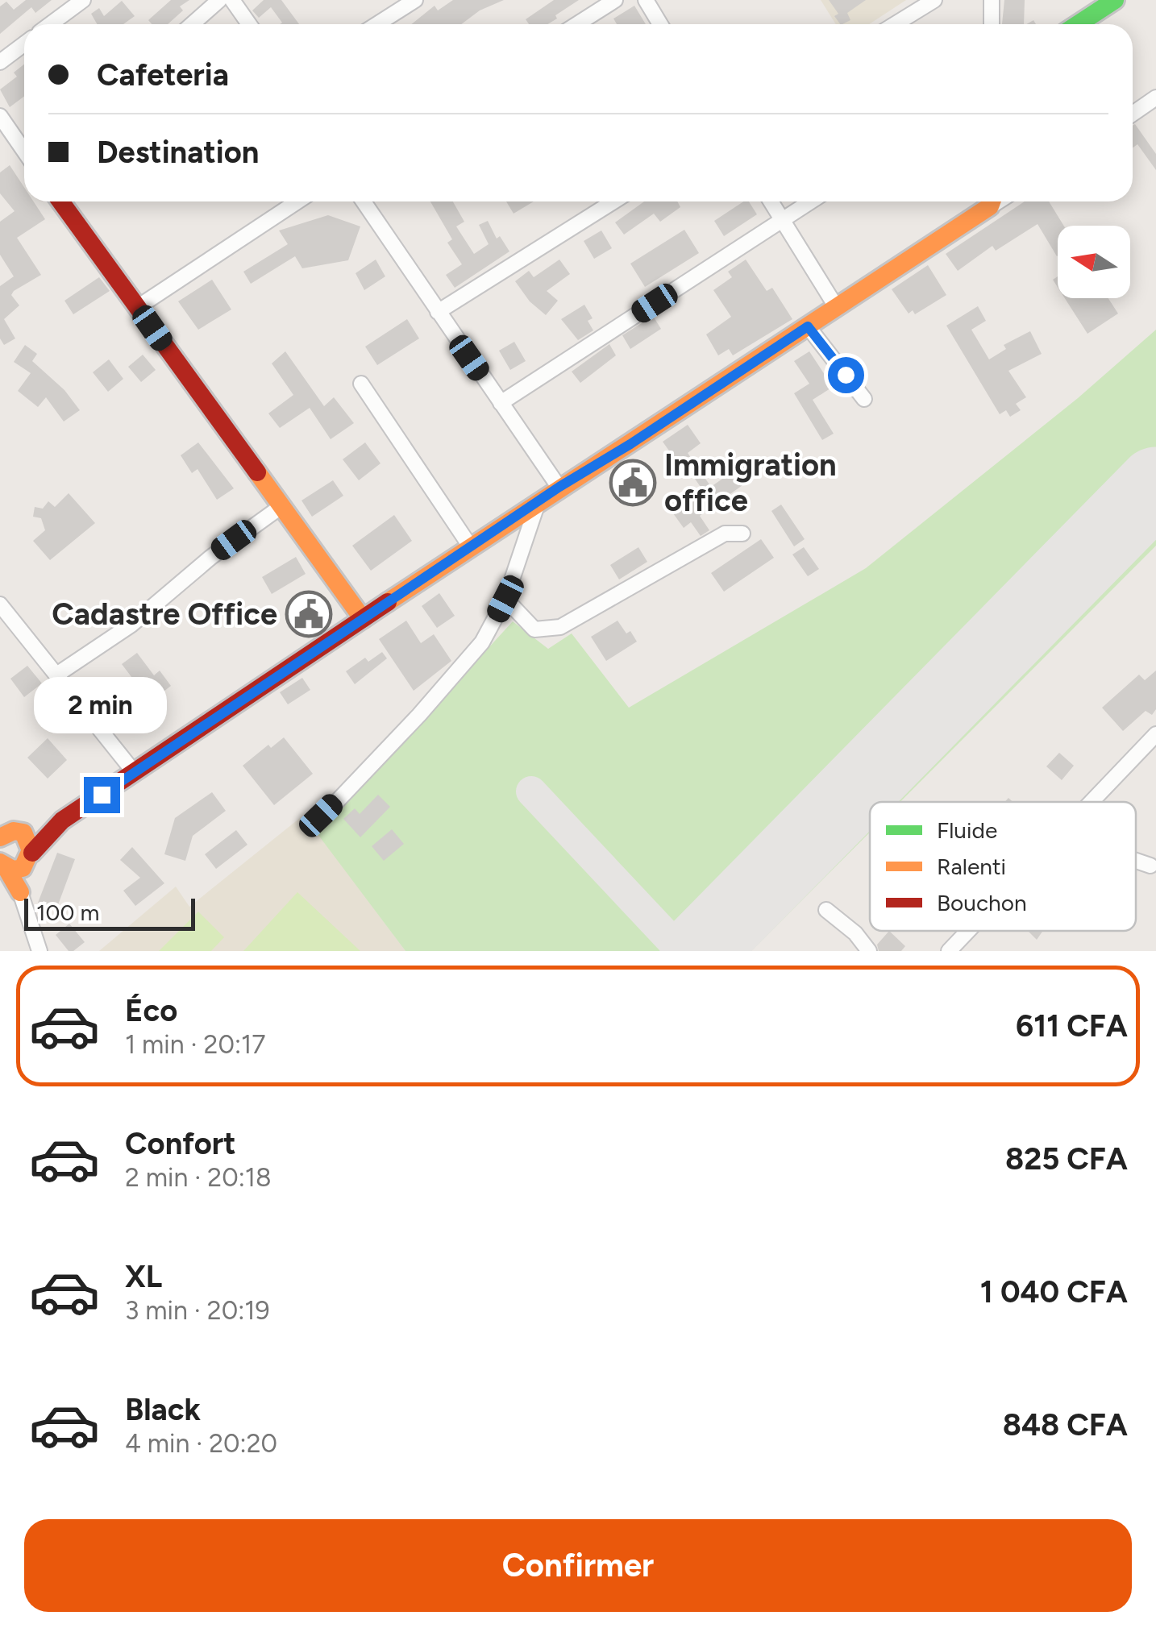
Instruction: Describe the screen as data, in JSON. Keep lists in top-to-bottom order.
{
  "places": {
    "public building": ["Immigration office", "Cadastre Office"]
  },
  "legend": ["Fluide", "Ralenti", "Bouchon"],
  "scale_bar": "100 m",
  "north": "left",
  "page": {
    "banner": ["Cafeteria", "Destination"],
    "bubble": "2 min",
    "scale": "100 m",
    "list": [
      {
        "name": "Éco",
        "note": "1 min · 20:17",
        "value": "611 CFA"
      },
      {
        "name": "Confort",
        "note": "2 min · 20:18",
        "value": "825 CFA"
      },
      {
        "name": "XL",
        "note": "3 min · 20:19",
        "value": "1 040 CFA"
      },
      {
        "name": "Black",
        "note": "4 min · 20:20",
        "value": "848 CFA"
      }
    ],
    "buttons": "Confirmer"
  }
}
